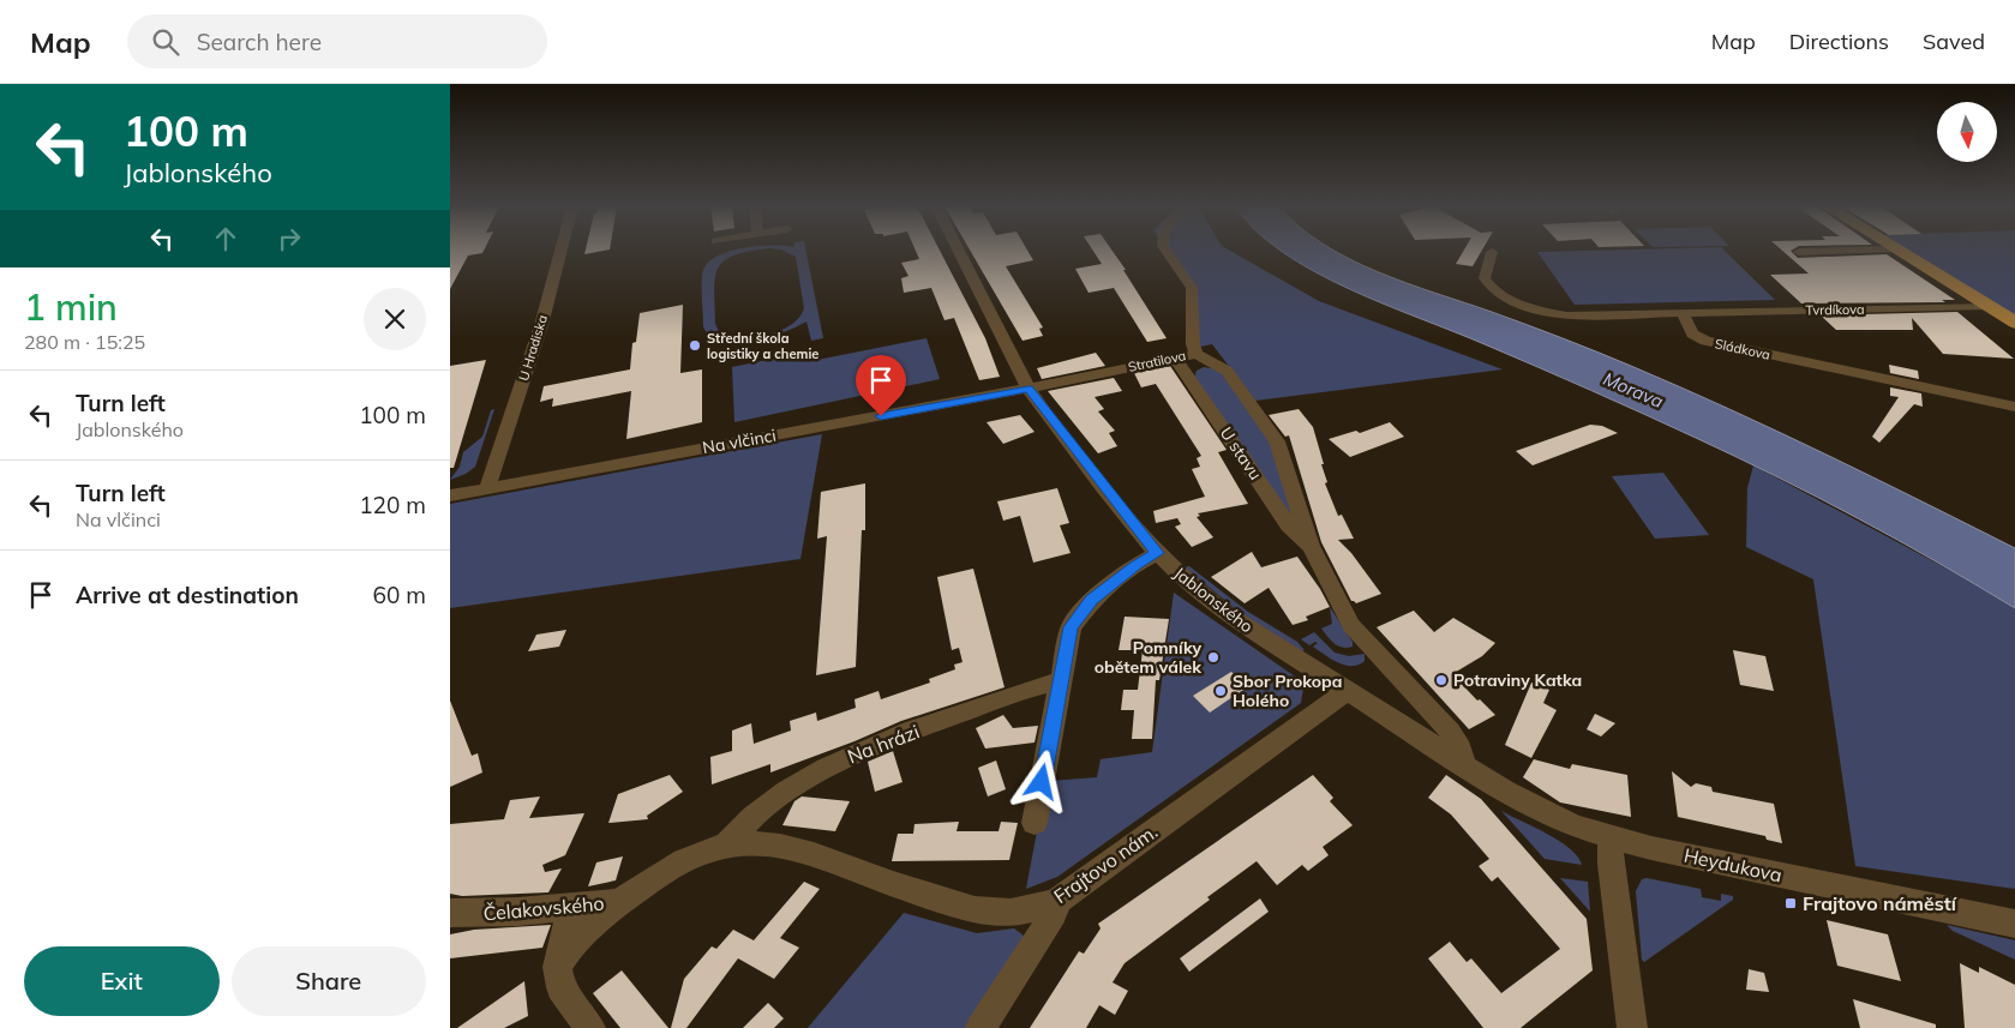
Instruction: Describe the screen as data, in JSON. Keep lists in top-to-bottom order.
{
  "streets": {
    "street": [
      "Tvrdíkova",
      "U Hradiska",
      "Sládkova",
      "Stratilova",
      "Na vlčinci",
      "U stavu",
      "Jablonského",
      "Na hrázi",
      "Frajtovo nám.",
      "Heydukova",
      "Čelakovského"
    ]
  },
  "crossings": [
    ["Tvrdíkova", "Sládkova"],
    ["U Hradiska", "Na vlčinci"],
    ["Stratilova", "Na vlčinci"],
    ["Stratilova", "U stavu"],
    ["Stratilova", "Jablonského"],
    ["Na vlčinci", "Jablonského"],
    ["U stavu", "Heydukova"],
    ["Jablonského", "Frajtovo nám."],
    ["Jablonského", "Heydukova"],
    ["Na hrázi", "Frajtovo nám."],
    ["Frajtovo nám.", "Heydukova"]
  ],
  "water": ["Morava"],
  "places": {
    "other": [
      "Střední škola logistiky a chemie",
      "Pomníky obětem válek",
      "Potraviny Katka",
      "Sbor Prokopa Holého"
    ],
    "transit": ["Frajtovo náměstí"]
  },
  "north": "bottom",
  "page": {
    "header": "Map",
    "search": "Search here",
    "nav": ["Map", "Directions", "Saved"],
    "turn": ["100 m", "Jablonského"],
    "heading": ["1 min", "280 m · 15:25"],
    "list": [
      {
        "name": "Turn left",
        "note": "Jablonského",
        "value": "100 m"
      },
      {
        "name": "Turn left",
        "note": "Na vlčinci",
        "value": "120 m"
      },
      {
        "name": "Arrive at destination",
        "value": "60 m"
      }
    ],
    "buttons": ["Exit", "Share"]
  }
}
